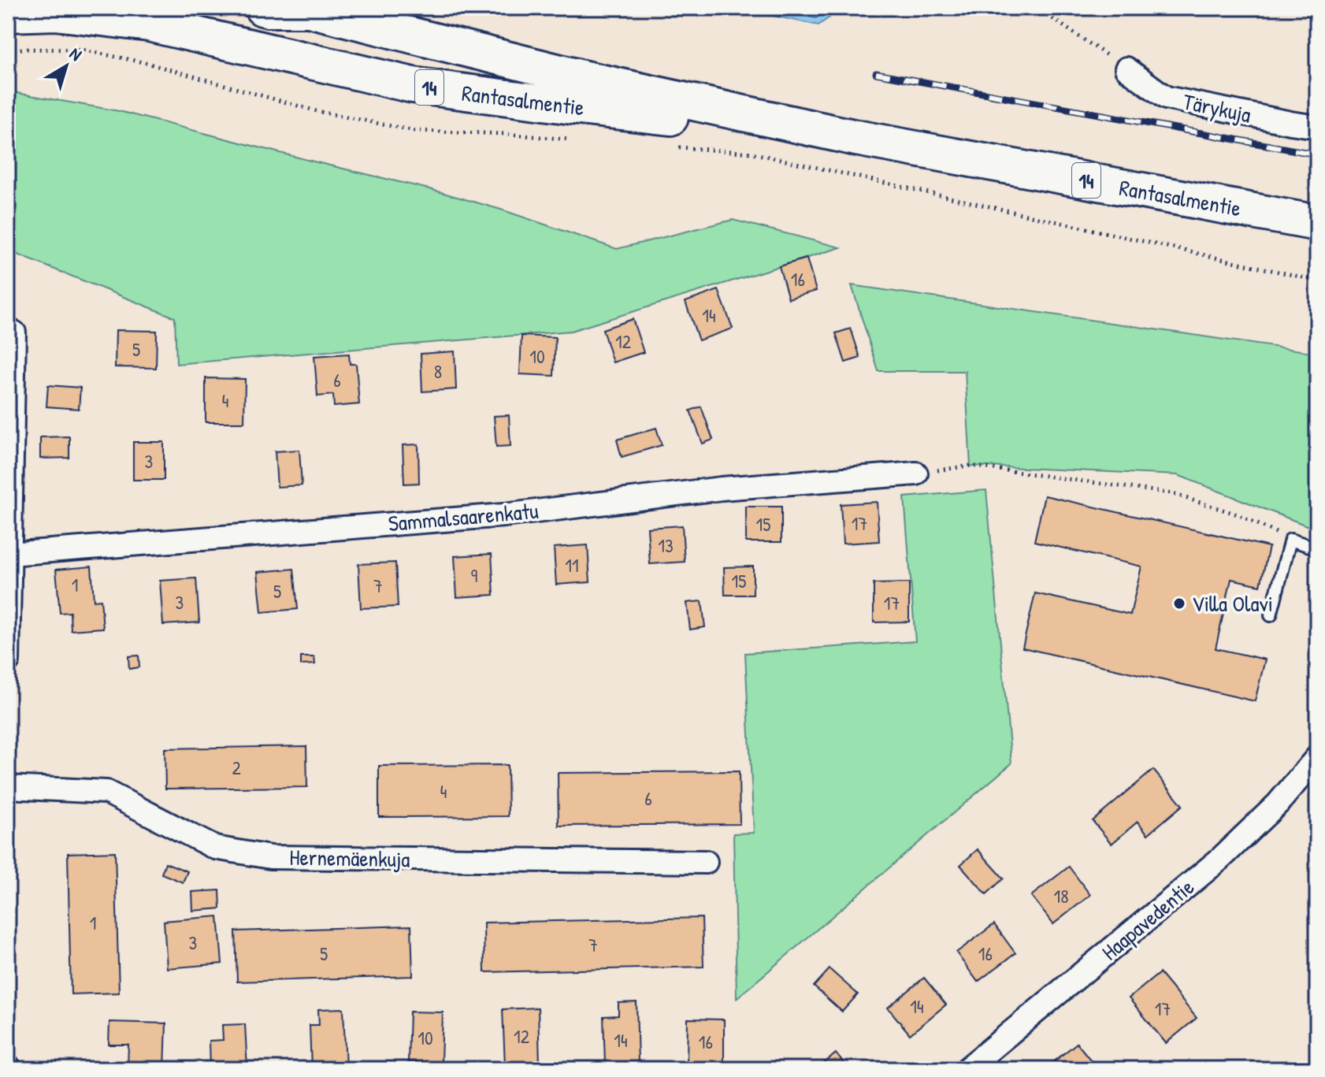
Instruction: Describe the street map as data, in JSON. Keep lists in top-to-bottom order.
{
  "streets": {
    "highway": ["14", "Rantasalmentie"],
    "street": [
      "Tärykuja",
      "Sammalsaarenkatu",
      "Hernemäenkuja",
      "Haapavedentie"
    ]
  },
  "places": ["Villa Olavi"],
  "house_numbers": [
    "16",
    "14",
    "12",
    "5",
    "10",
    "8",
    "6",
    "4",
    "3",
    "17",
    "15",
    "13",
    "11",
    "9",
    "15",
    "1",
    "7",
    "5",
    "3",
    "17",
    "2",
    "4",
    "6",
    "18",
    "1",
    "3",
    "7",
    "5",
    "16",
    "14",
    "17",
    "12",
    "10",
    "14",
    "16"
  ],
  "north": "top right"
}
